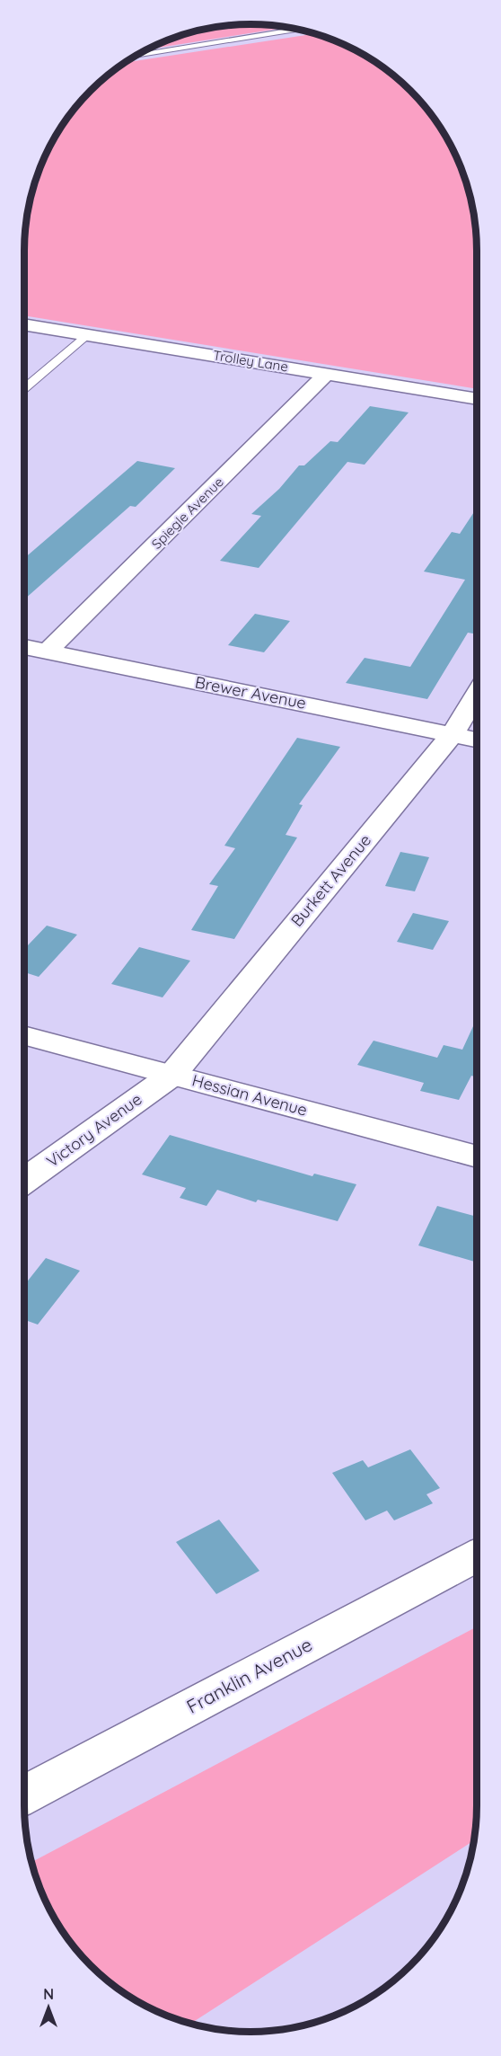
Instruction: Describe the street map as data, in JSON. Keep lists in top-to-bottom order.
{
  "streets": {
    "street": [
      "Trolley Lane",
      "Spiegle Avenue",
      "Brewer Avenue",
      "Burkett Avenue",
      "Hessian Avenue",
      "Victory Avenue",
      "Franklin Avenue"
    ]
  },
  "crossings": [
    ["Trolley Lane", "Spiegle Avenue"],
    ["Spiegle Avenue", "Brewer Avenue"],
    ["Brewer Avenue", "Burkett Avenue"],
    ["Burkett Avenue", "Hessian Avenue"],
    ["Burkett Avenue", "Victory Avenue"],
    ["Hessian Avenue", "Victory Avenue"]
  ],
  "north": "top"
}
